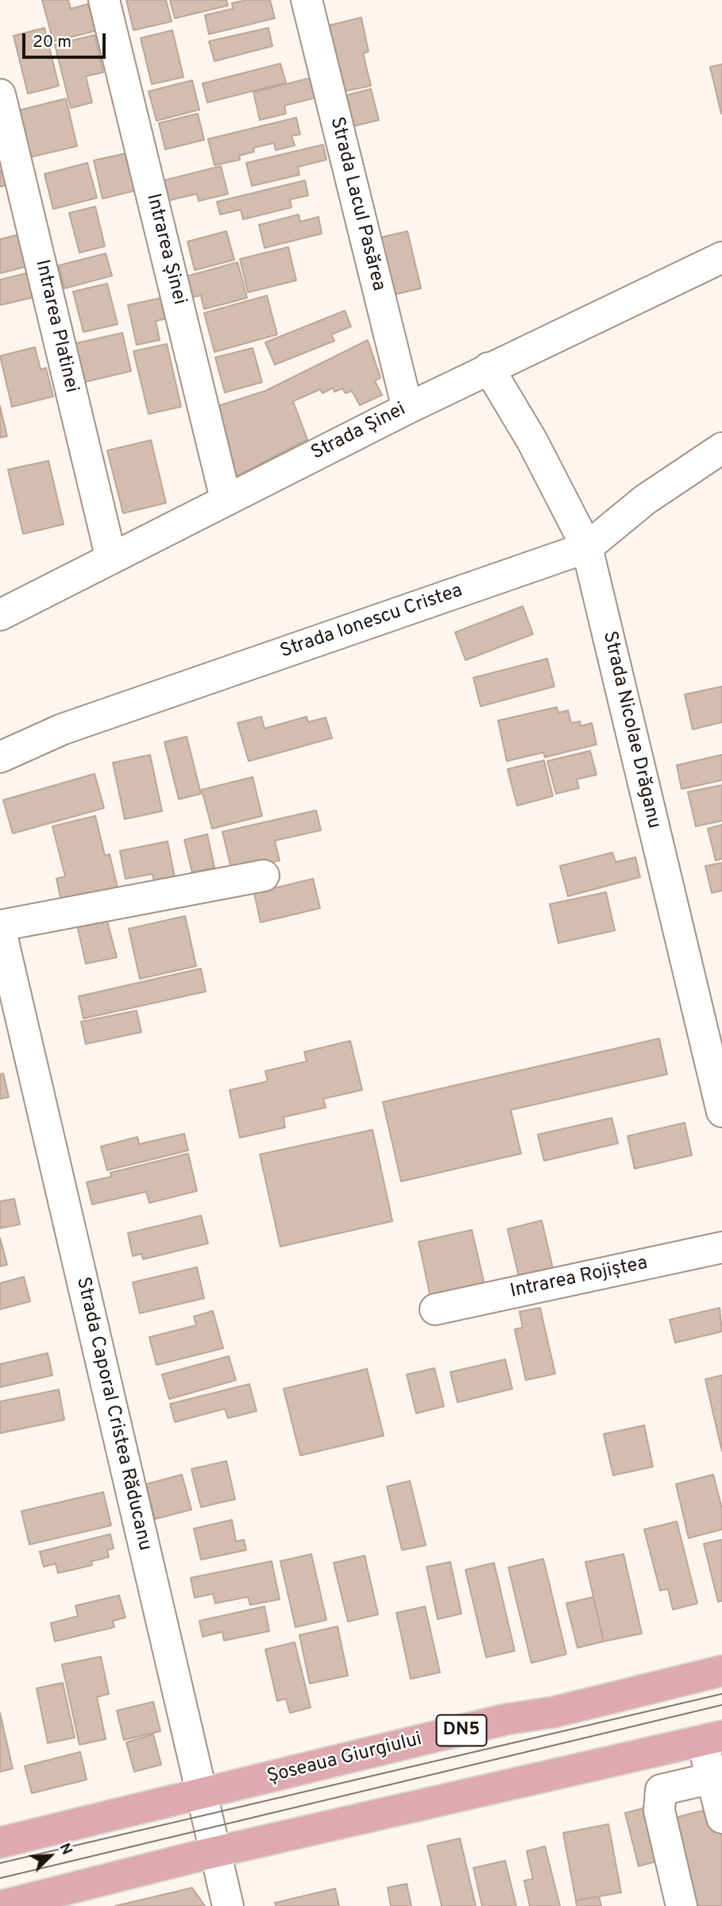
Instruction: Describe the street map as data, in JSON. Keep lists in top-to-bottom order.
{
  "streets": {
    "main road": ["DN5", "Șoseaua Giurgiului"],
    "street": [
      "Strada Lacul Pasărea",
      "Intrarea Șinei",
      "Intrarea Platinei",
      "Strada Șinei",
      "Strada Ionescu Cristea",
      "Strada Nicolae Drăganu",
      "Intrarea Rojiștea",
      "Strada Caporal Cristea Răducanu"
    ]
  },
  "crossings": [
    ["Strada Lacul Pasărea", "Strada Șinei"],
    ["Intrarea Șinei", "Strada Șinei"],
    ["Intrarea Platinei", "Strada Șinei"],
    ["Strada Șinei", "Strada Nicolae Drăganu"],
    ["Strada Ionescu Cristea", "Strada Nicolae Drăganu"],
    ["Strada Caporal Cristea Răducanu", "Șoseaua Giurgiului"]
  ],
  "scale_bar": "20 m",
  "north": "top right"
}
